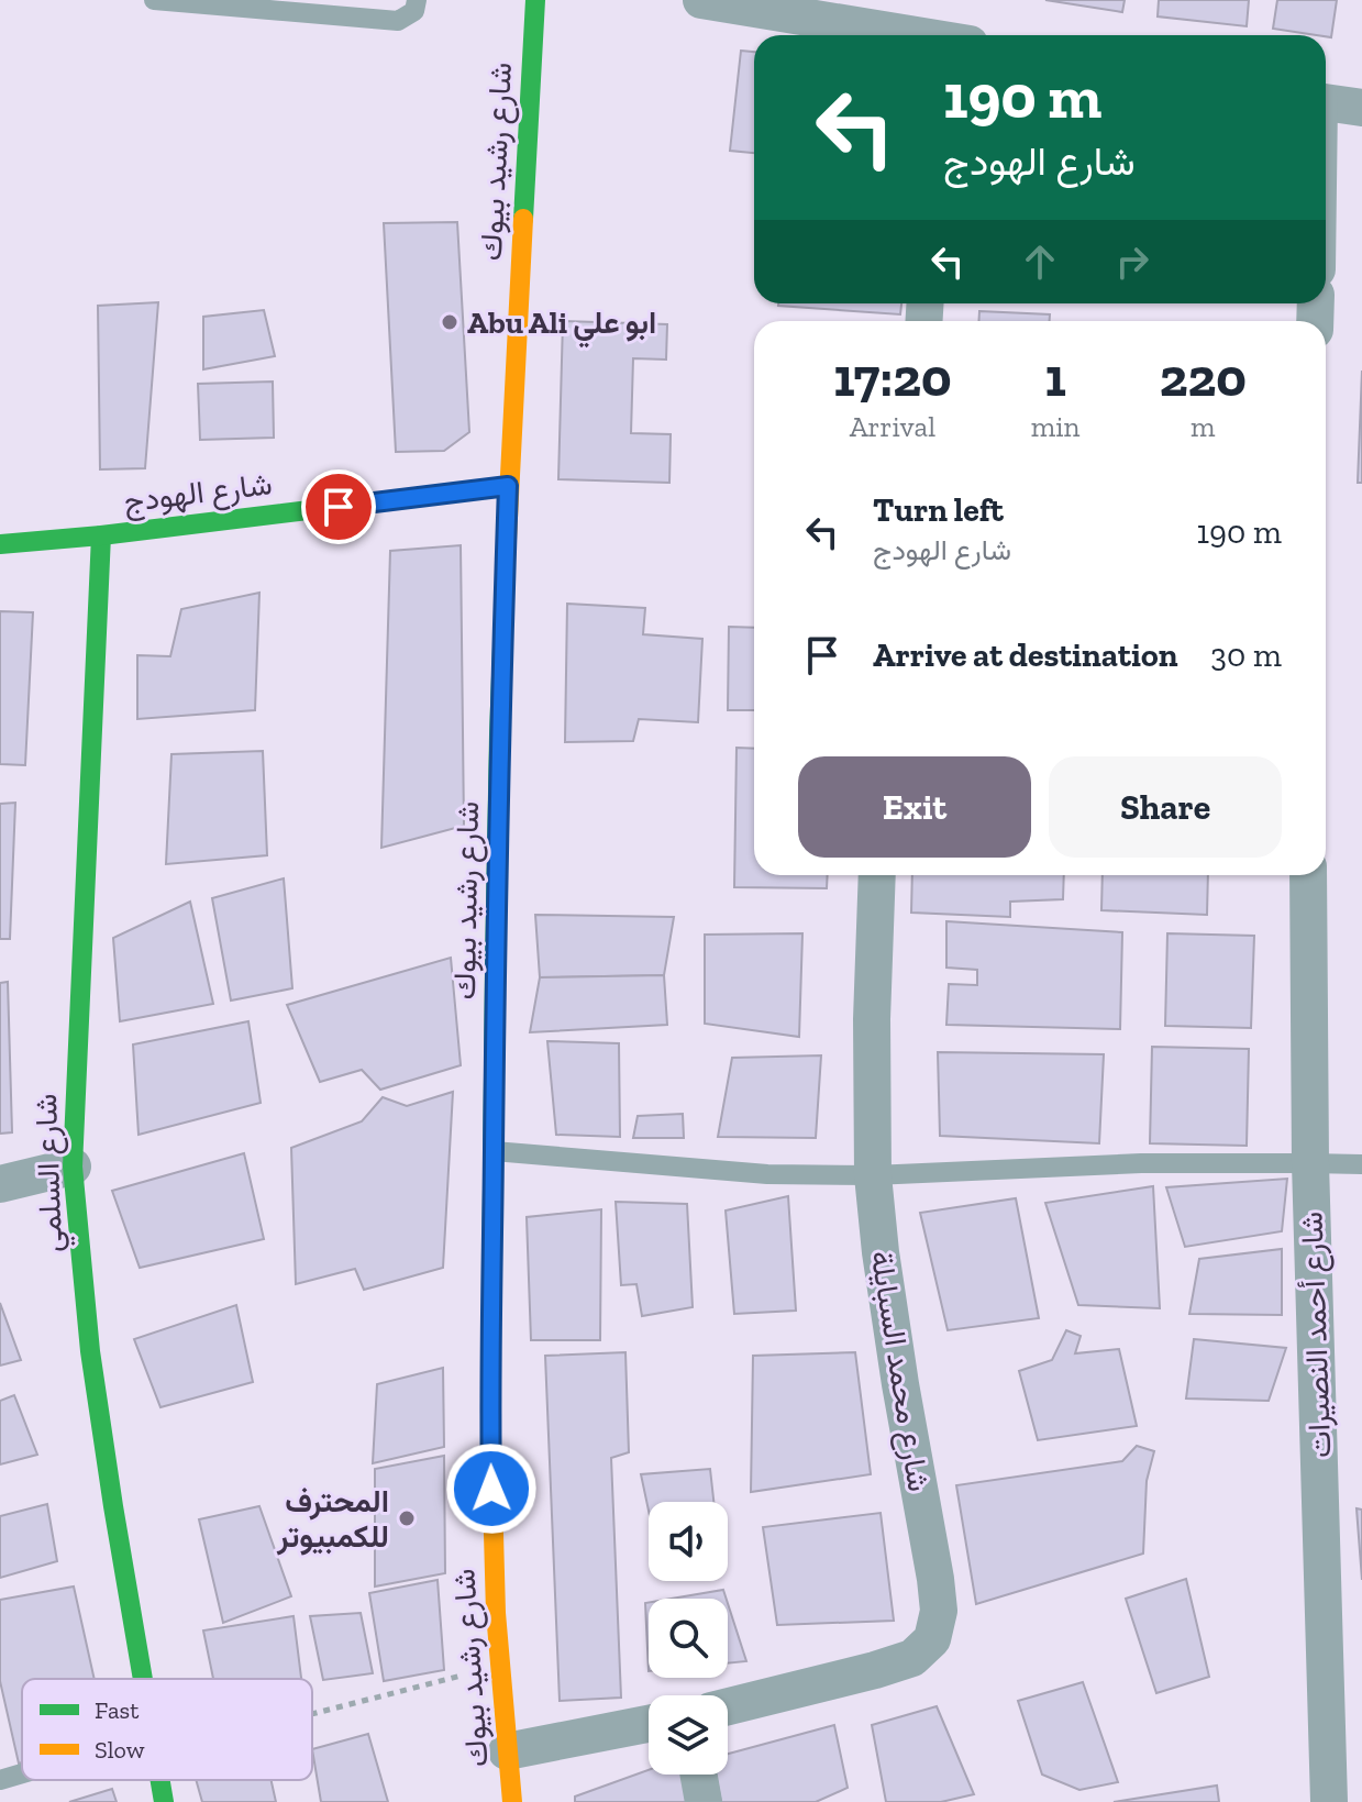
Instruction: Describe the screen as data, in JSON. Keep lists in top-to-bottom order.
{
  "streets": {
    "street": [
      "شارع رشيد بيوك",
      "شارع الهودج",
      "شارع السلمي",
      "شارع أحمد النصيرات",
      "شارع محمد السبايلة"
    ]
  },
  "crossings": [
    ["شارع رشيد بيوك", "شارع الهودج"],
    ["شارع الهودج", "شارع السلمي"]
  ],
  "places": ["Abu Ali ابو علي", "المحترف للكمبيوتر"],
  "legend": ["Fast", "Slow"],
  "page": {
    "turn": ["190 m", "شارع الهودج"],
    "eta": [
      "17:20",
      "Arrival",
      "1",
      "min",
      "220",
      "m"
    ],
    "list": [
      {
        "name": "Turn left",
        "note": "شارع الهودج",
        "value": "190 m"
      },
      {
        "name": "Arrive at destination",
        "value": "30 m"
      }
    ],
    "buttons": ["Exit", "Share"]
  }
}
